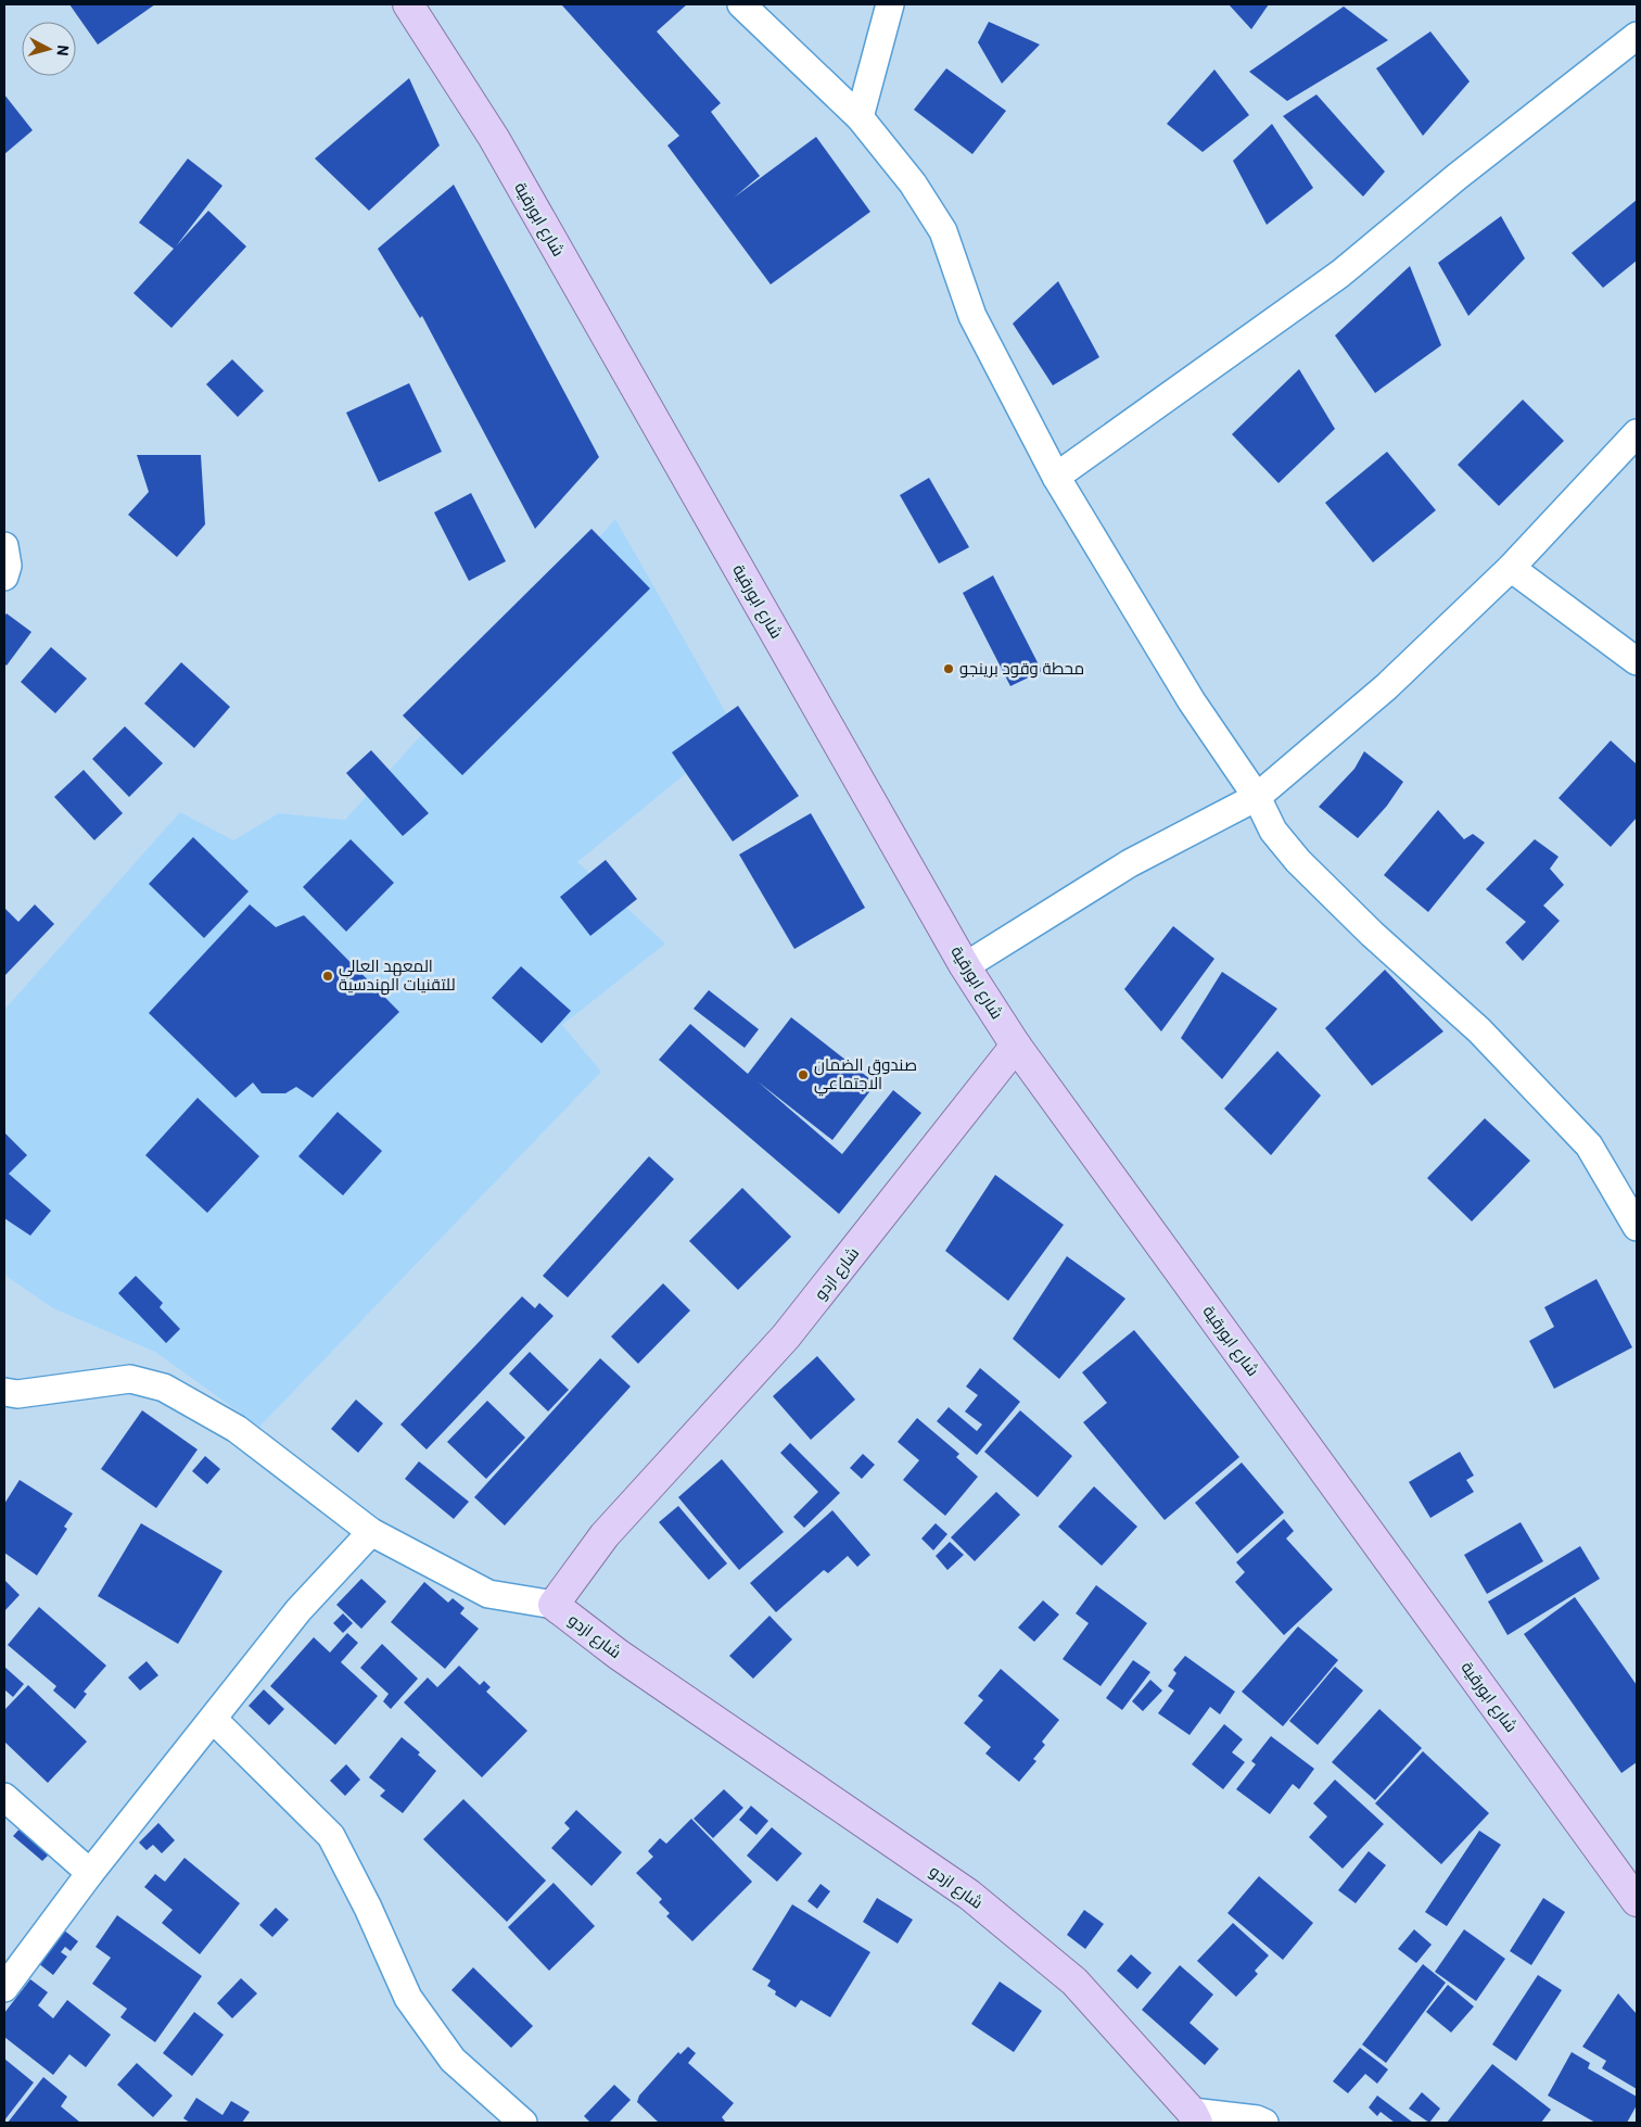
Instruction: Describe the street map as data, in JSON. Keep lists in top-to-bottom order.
{
  "streets": {
    "main road": ["شارع ابورقية", "شارع ازدو"]
  },
  "crossings": [
    ["شارع ابورقية", "شارع ازدو"]
  ],
  "places": ["محطة وقود برينجو", "المعهد العالي للتقنيات الهندسية", "صندوق الضمان الاجتماعي"],
  "north": "right"
}
